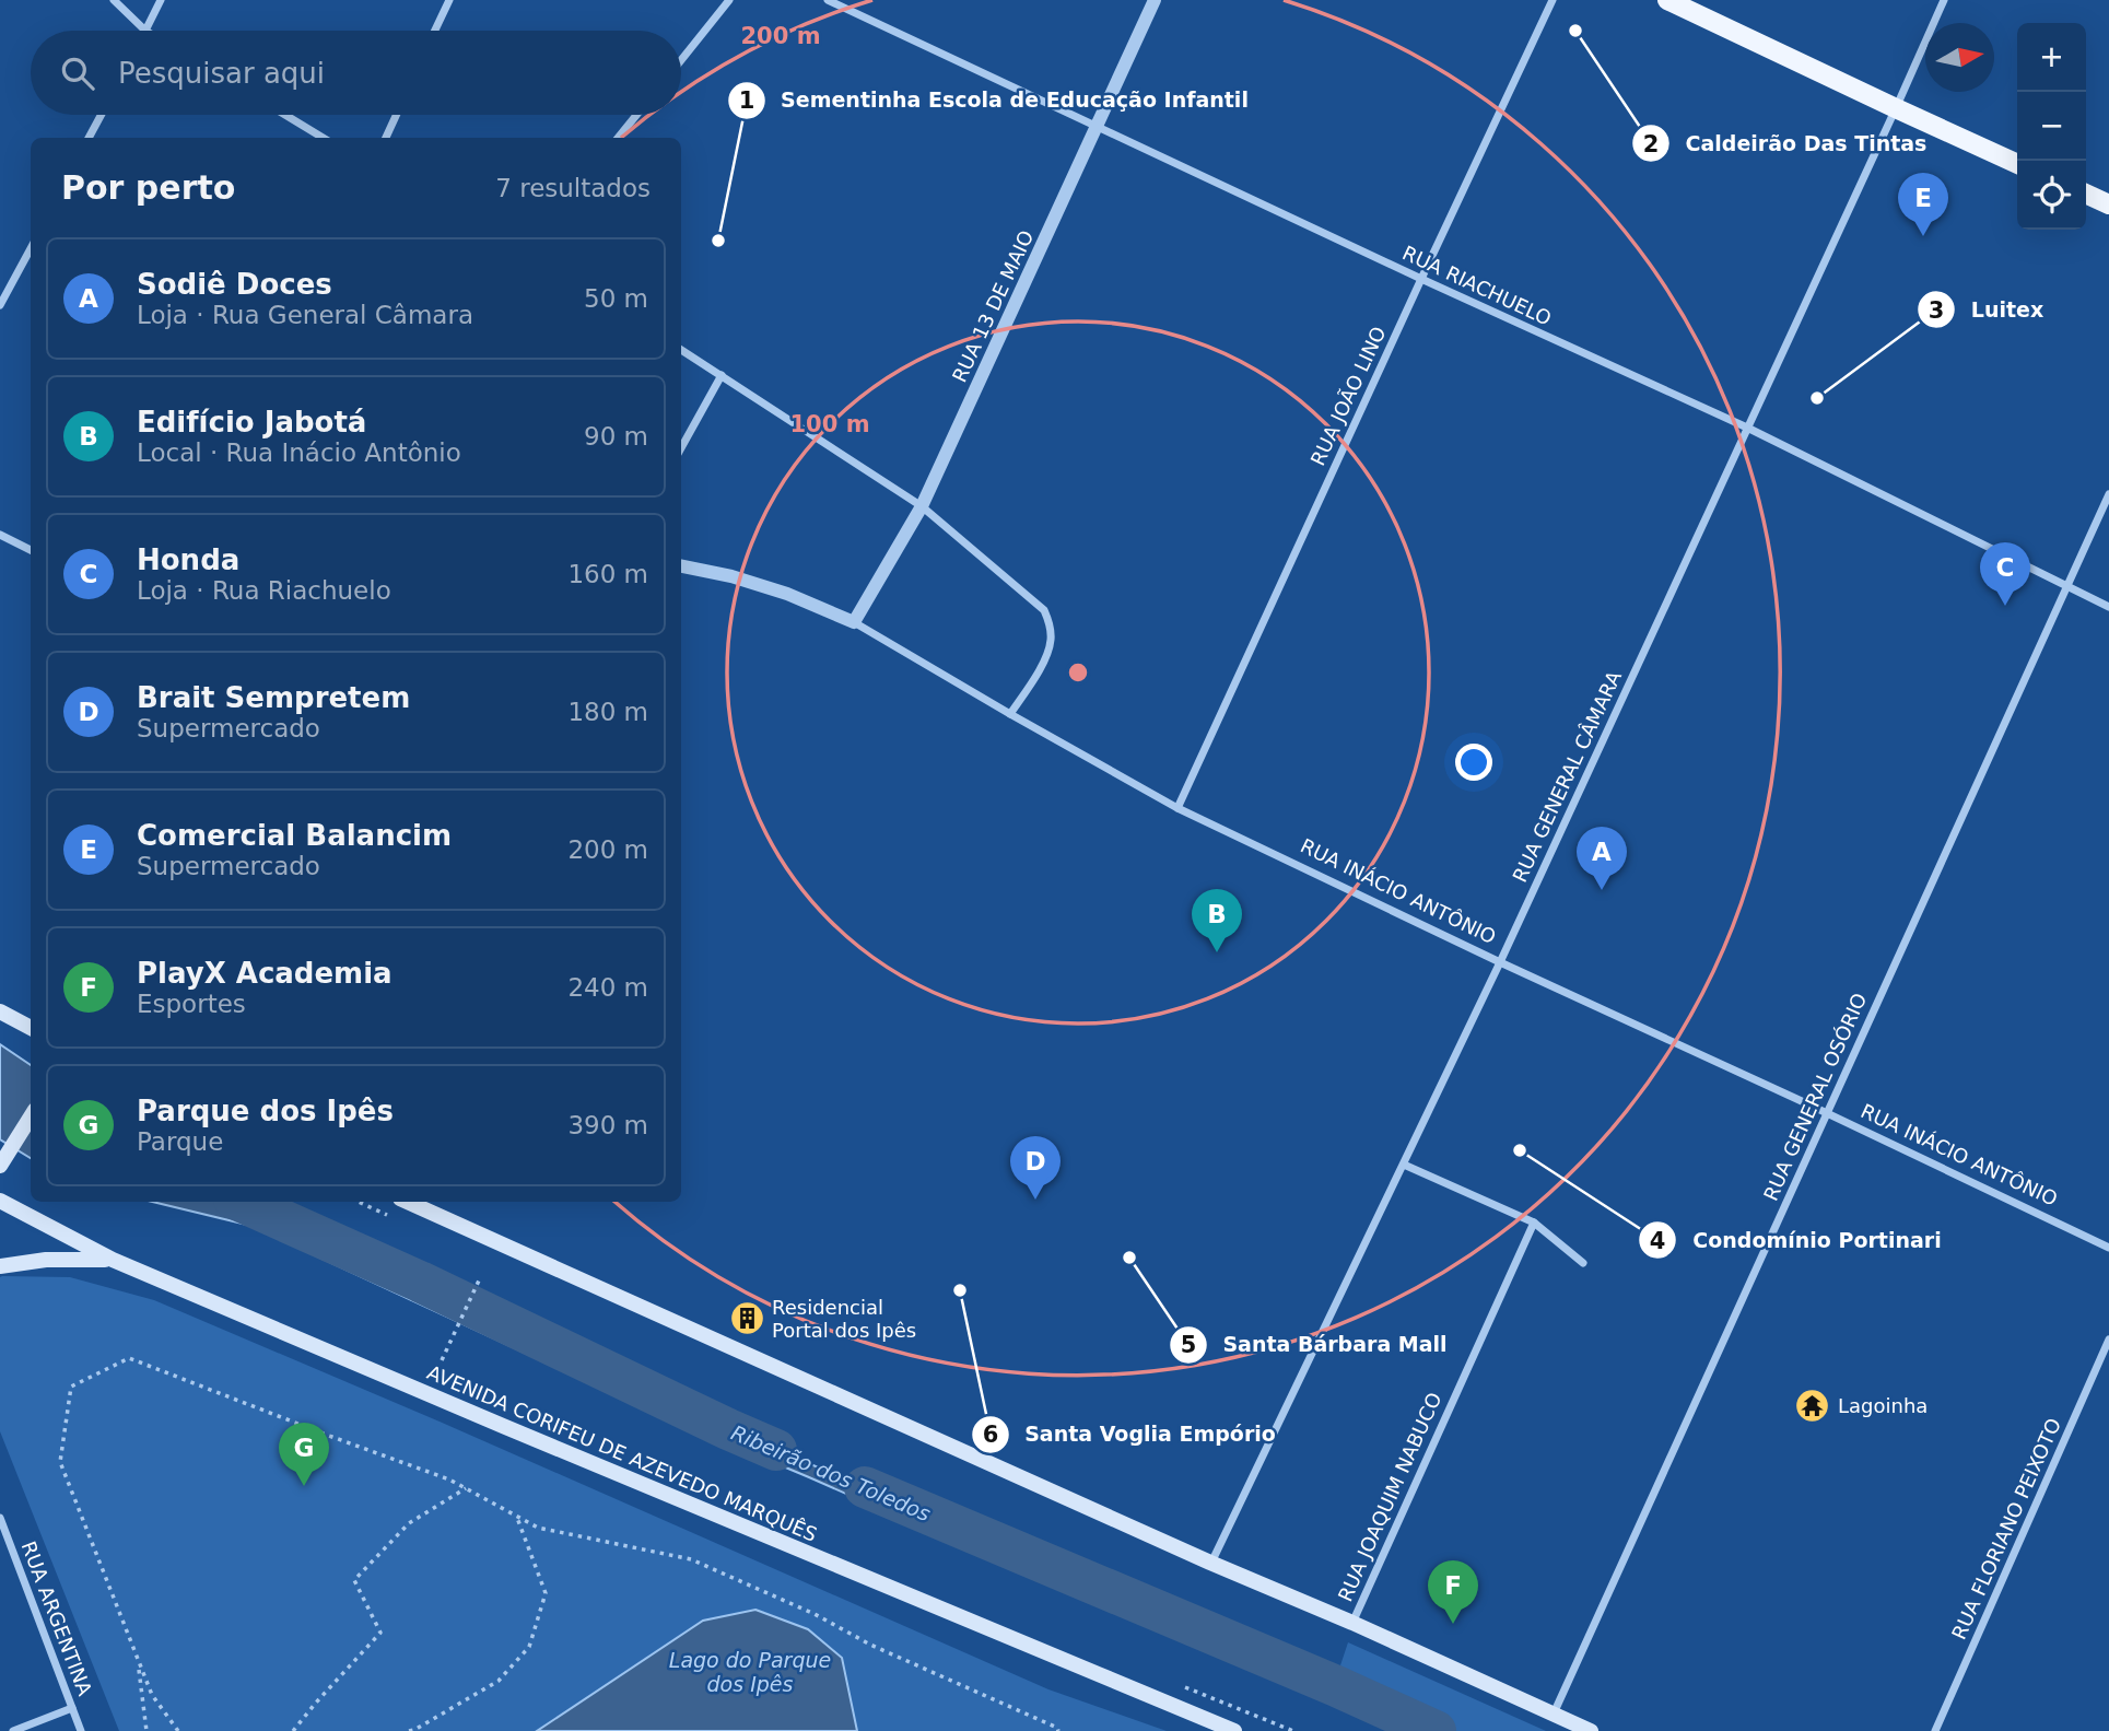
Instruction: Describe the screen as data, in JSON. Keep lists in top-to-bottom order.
{
  "streets": {
    "main road": ["AVENIDA CORIFEU DE AZEVEDO MARQUÊS"],
    "street": [
      "RUA RIACHUELO",
      "RUA 13 DE MAIO",
      "RUA JOÃO LINO",
      "RUA GENERAL CÂMARA",
      "RUA INÁCIO ANTÔNIO",
      "RUA GENERAL OSÓRIO",
      "RUA JOAQUIM NABUCO",
      "RUA FLORIANO PEIXOTO",
      "RUA ARGENTINA"
    ]
  },
  "crossings": [
    ["RUA RIACHUELO", "RUA 13 DE MAIO"],
    ["RUA RIACHUELO", "RUA JOÃO LINO"],
    ["RUA RIACHUELO", "RUA GENERAL CÂMARA"],
    ["RUA RIACHUELO", "RUA GENERAL OSÓRIO"],
    ["RUA 13 DE MAIO", "RUA INÁCIO ANTÔNIO"],
    ["RUA JOÃO LINO", "RUA INÁCIO ANTÔNIO"],
    ["RUA GENERAL CÂMARA", "RUA INÁCIO ANTÔNIO"],
    ["RUA INÁCIO ANTÔNIO", "RUA GENERAL OSÓRIO"]
  ],
  "water": ["Ribeirão dos Toledos", "Lago do Parque dos Ipês"],
  "places": {
    "other": [
      "Caldeirão Das Tintas",
      "Sementinha Escola de Educação Infantil",
      "Luitex",
      "Condomínio Portinari",
      "Santa Bárbara Mall",
      "Santa Voglia Empório"
    ],
    "building": ["Residencial Portal dos Ipês"],
    "temple": ["Lagoinha"]
  },
  "north": "right",
  "page": {
    "map_buttons": ["+", "−"],
    "search": "Pesquisar aqui",
    "heading": ["Por perto", "7 resultados"],
    "pins": [
      "E",
      "C",
      "A",
      "B",
      "D",
      "G",
      "F"
    ],
    "list": [
      {
        "mark": "A",
        "name": "Sodiê Doces",
        "note": "Loja · Rua General Câmara",
        "value": "50 m"
      },
      {
        "mark": "B",
        "name": "Edifício Jabotá",
        "note": "Local · Rua Inácio Antônio",
        "value": "90 m"
      },
      {
        "mark": "C",
        "name": "Honda",
        "note": "Loja · Rua Riachuelo",
        "value": "160 m"
      },
      {
        "mark": "D",
        "name": "Brait Sempretem",
        "note": "Supermercado",
        "value": "180 m"
      },
      {
        "mark": "E",
        "name": "Comercial Balancim",
        "note": "Supermercado",
        "value": "200 m"
      },
      {
        "mark": "F",
        "name": "PlayX Academia",
        "note": "Esportes",
        "value": "240 m"
      },
      {
        "mark": "G",
        "name": "Parque dos Ipês",
        "note": "Parque",
        "value": "390 m"
      }
    ]
  },
  "rings": ["200 m", "100 m"]
}
